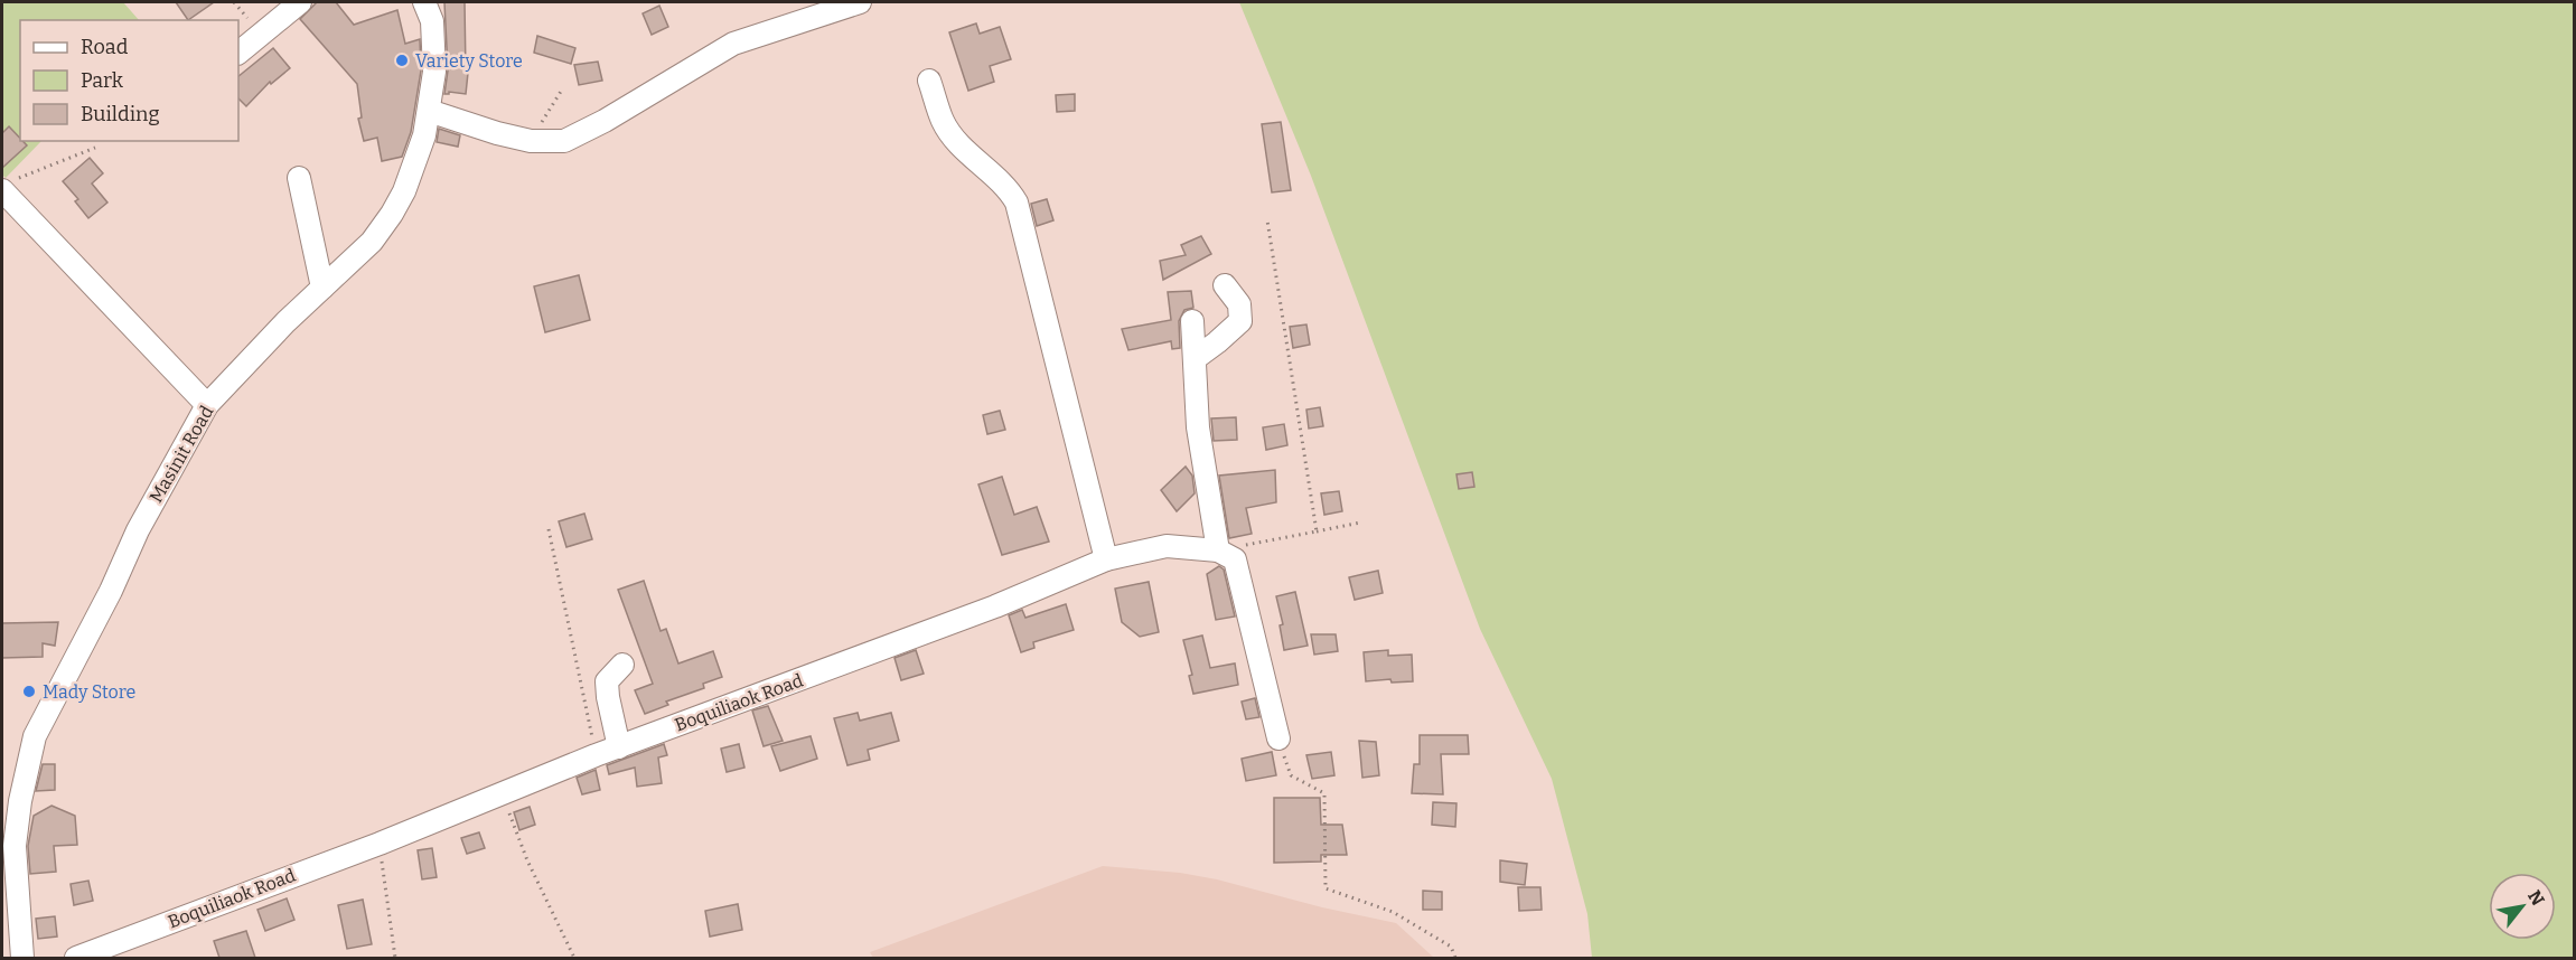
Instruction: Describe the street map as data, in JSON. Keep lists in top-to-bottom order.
{
  "streets": {
    "street": ["Masinit Road", "Boquiliaok Road"]
  },
  "places": ["Variety Store", "Mady Store"],
  "legend": ["Road", "Park", "Building"],
  "north": "top right"
}
